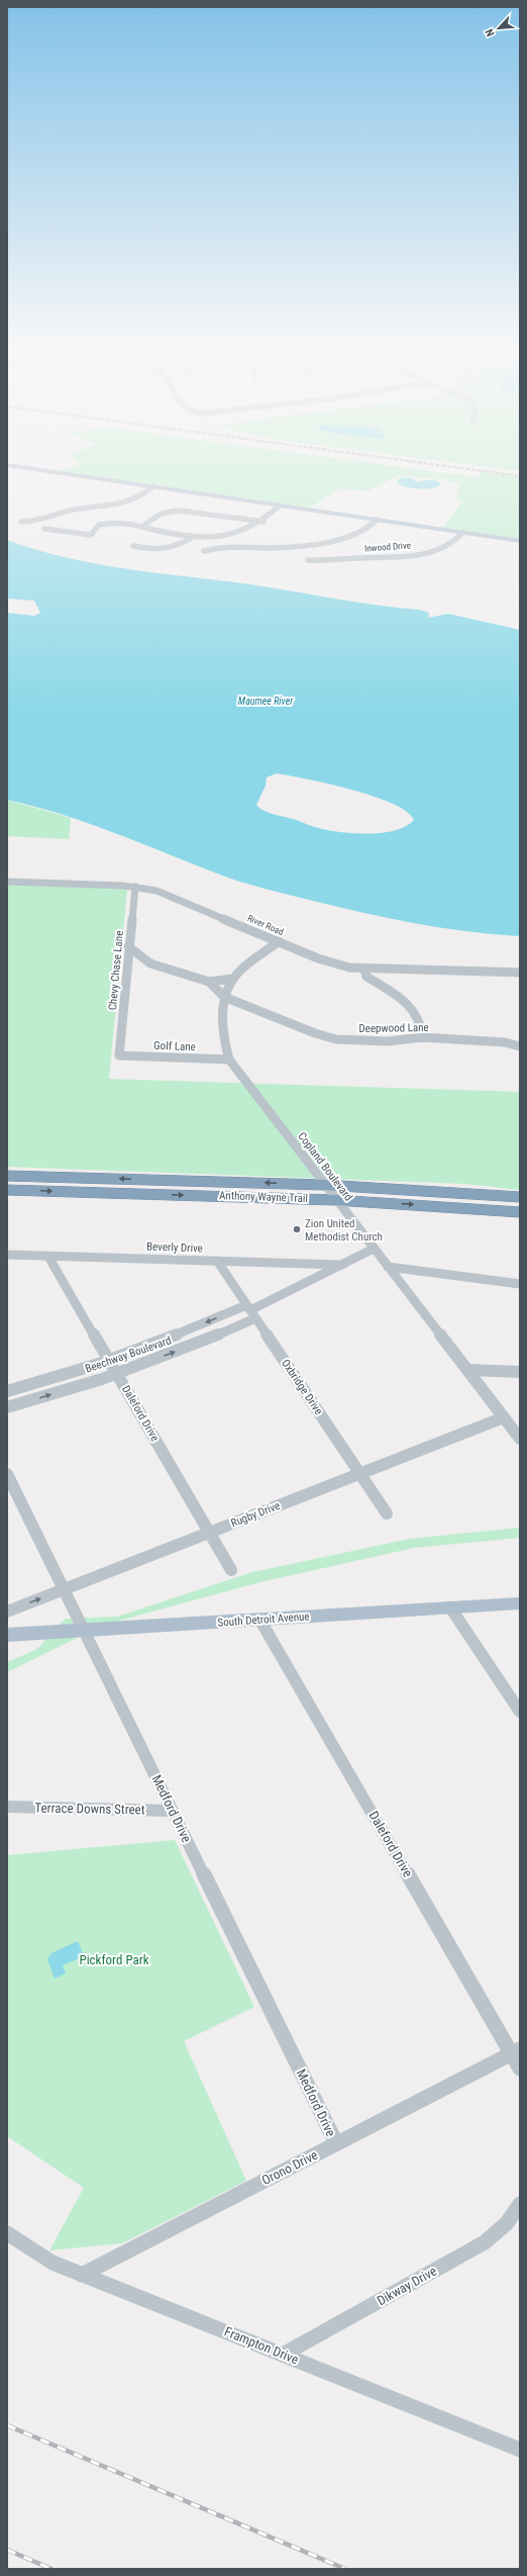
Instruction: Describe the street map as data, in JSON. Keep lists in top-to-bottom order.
{
  "streets": {
    "highway": ["Anthony Wayne Trail"],
    "main road": ["South Detroit Avenue"],
    "street": [
      "Inwood Drive",
      "River Road",
      "Chevy Chase Lane",
      "Deepwood Lane",
      "Golf Lane",
      "Copland Boulevard",
      "Beverly Drive",
      "Beechway Boulevard",
      "Oxbridge Drive",
      "Daleford Drive",
      "Rugby Drive",
      "Terrace Downs Street",
      "Medford Drive",
      "Orono Drive",
      "Dikway Drive",
      "Frampton Drive"
    ]
  },
  "crossings": [
    ["River Road", "Chevy Chase Lane"],
    ["River Road", "Copland Boulevard"],
    ["Chevy Chase Lane", "Deepwood Lane"],
    ["Chevy Chase Lane", "Golf Lane"],
    ["Deepwood Lane", "Copland Boulevard"],
    ["Golf Lane", "Copland Boulevard"],
    ["Copland Boulevard", "Anthony Wayne Trail"],
    ["Copland Boulevard", "Beechway Boulevard"],
    ["Copland Boulevard", "Rugby Drive"],
    ["Beverly Drive", "Beechway Boulevard"],
    ["Beverly Drive", "Oxbridge Drive"],
    ["Beverly Drive", "Daleford Drive"],
    ["Beechway Boulevard", "Oxbridge Drive"],
    ["Beechway Boulevard", "Daleford Drive"],
    ["Oxbridge Drive", "Rugby Drive"],
    ["Daleford Drive", "Rugby Drive"],
    ["Daleford Drive", "South Detroit Avenue"],
    ["Daleford Drive", "Orono Drive"],
    ["Rugby Drive", "Medford Drive"],
    ["South Detroit Avenue", "Medford Drive"],
    ["Terrace Downs Street", "Medford Drive"],
    ["Medford Drive", "Orono Drive"],
    ["Orono Drive", "Frampton Drive"],
    ["Dikway Drive", "Frampton Drive"]
  ],
  "water": ["Maumee River"],
  "parks": ["Pickford Park"],
  "places": ["Zion United Methodist Church"],
  "north": "bottom left"
}
